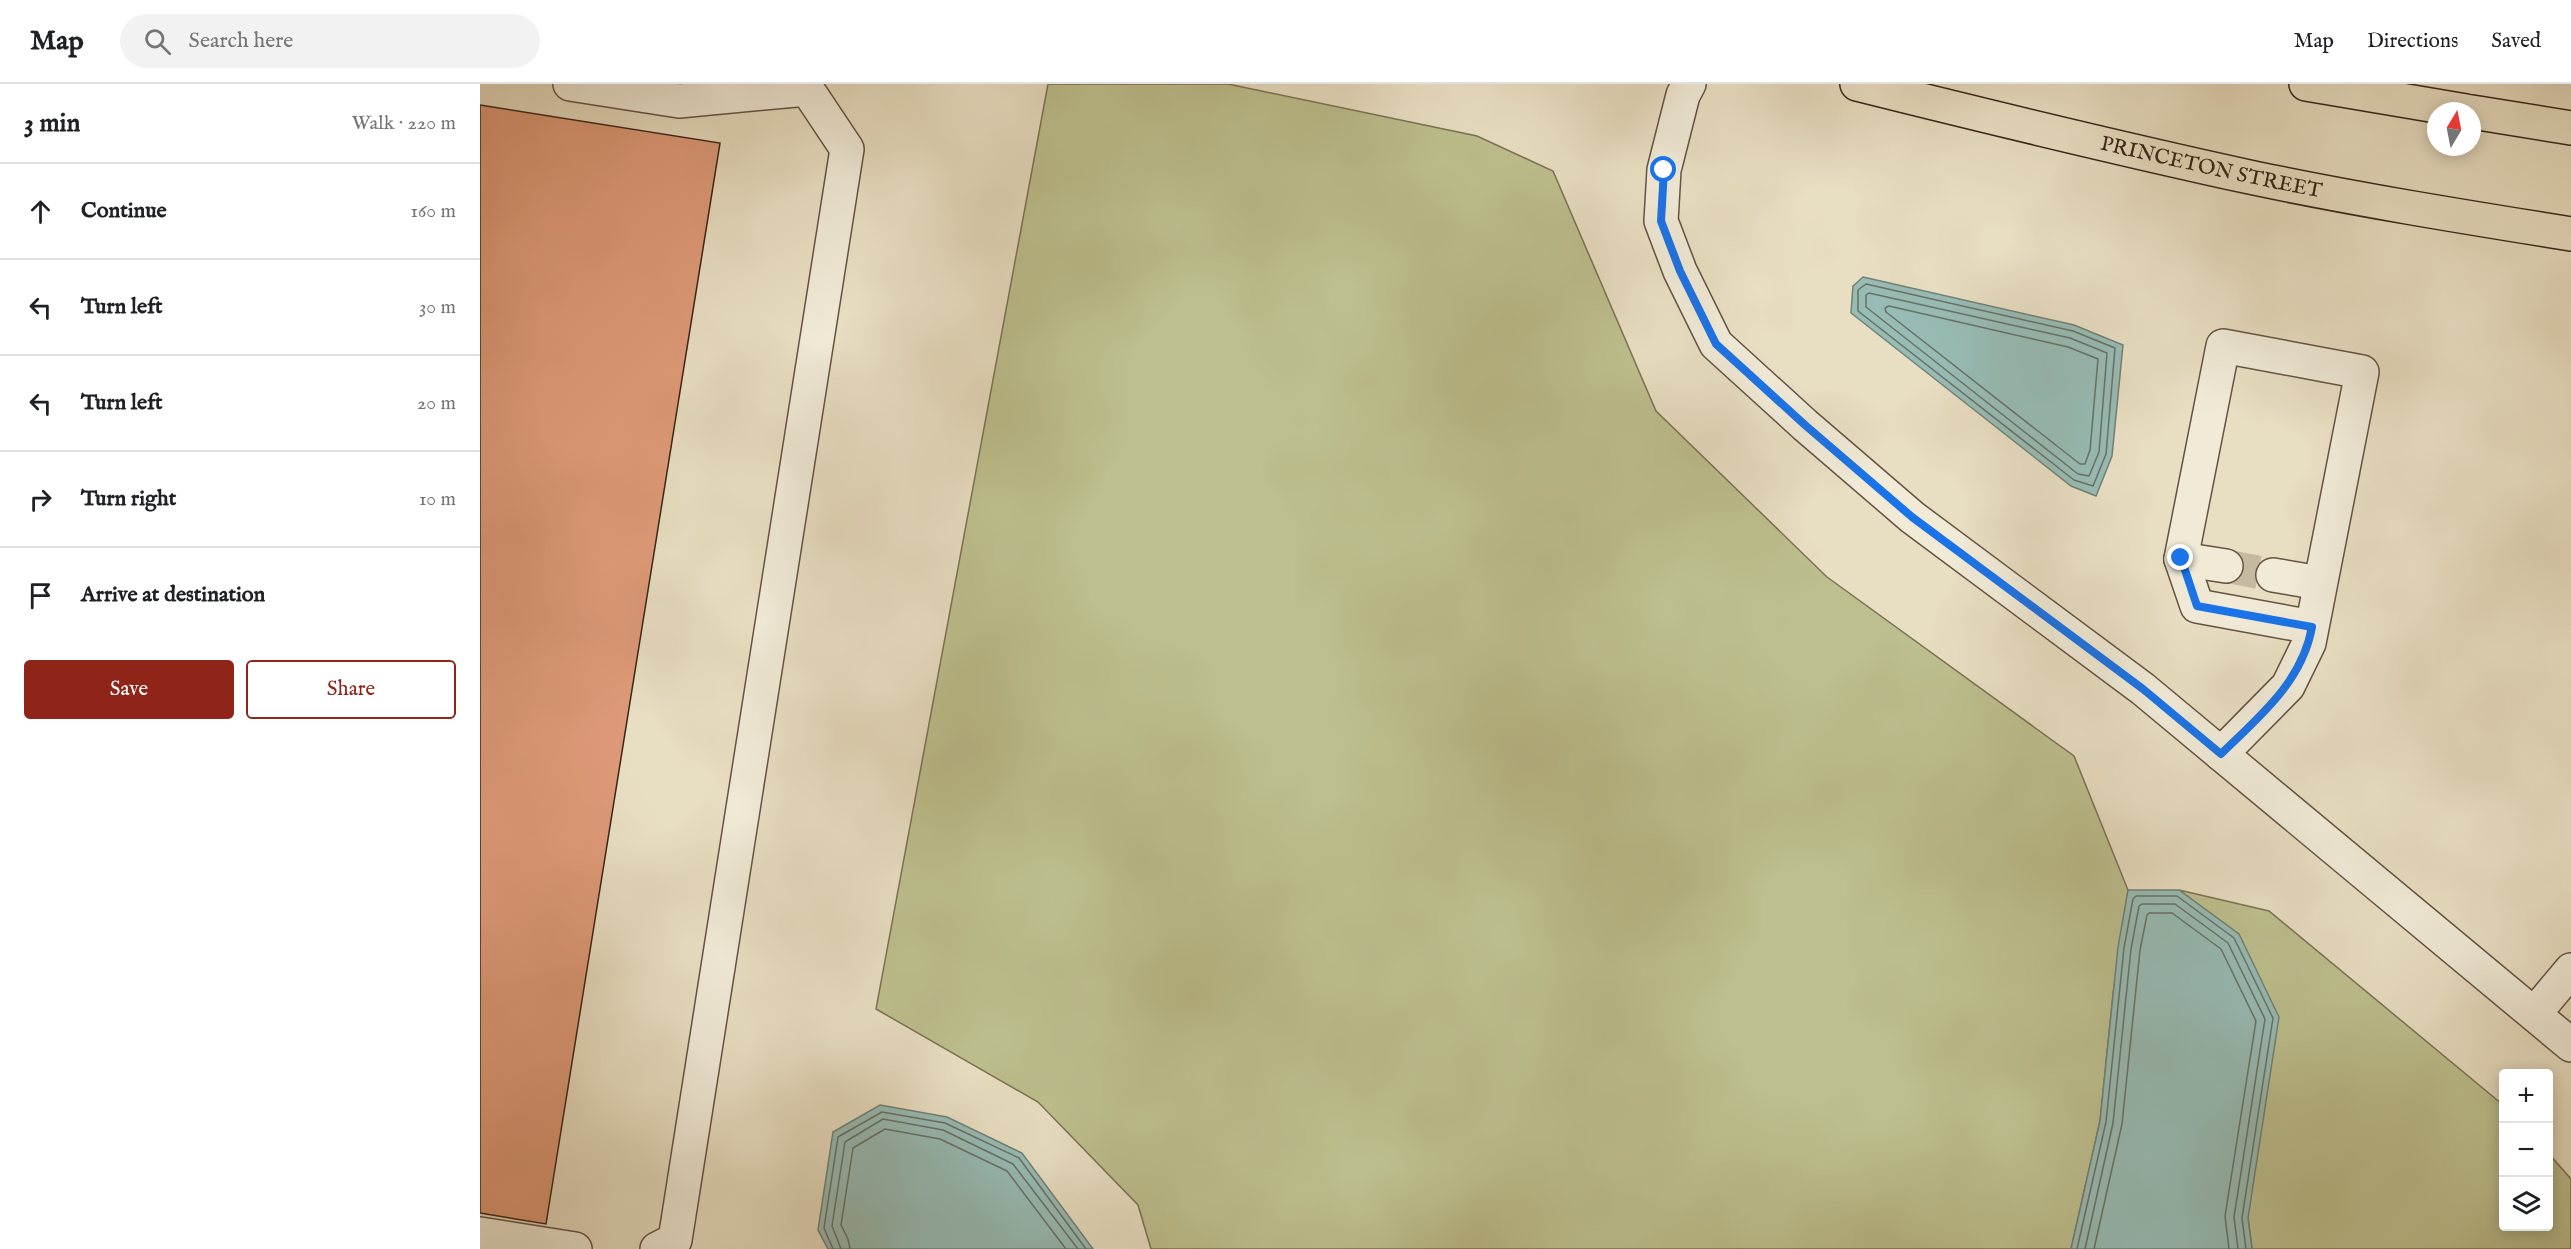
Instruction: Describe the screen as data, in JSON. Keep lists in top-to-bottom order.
{
  "streets": {
    "main road": ["PRINCETON STREET"]
  },
  "north": "top",
  "page": {
    "header": "Map",
    "search": "Search here",
    "nav": ["Map", "Directions", "Saved"],
    "heading": ["3 min", "Walk · 220 m"],
    "list": [
      ["Continue", "160 m"],
      ["Turn left", "30 m"],
      ["Turn left", "20 m"],
      ["Turn right", "10 m"],
      "Arrive at destination"
    ],
    "buttons": ["Save", "Share"],
    "map_buttons": ["+", "−"]
  }
}
